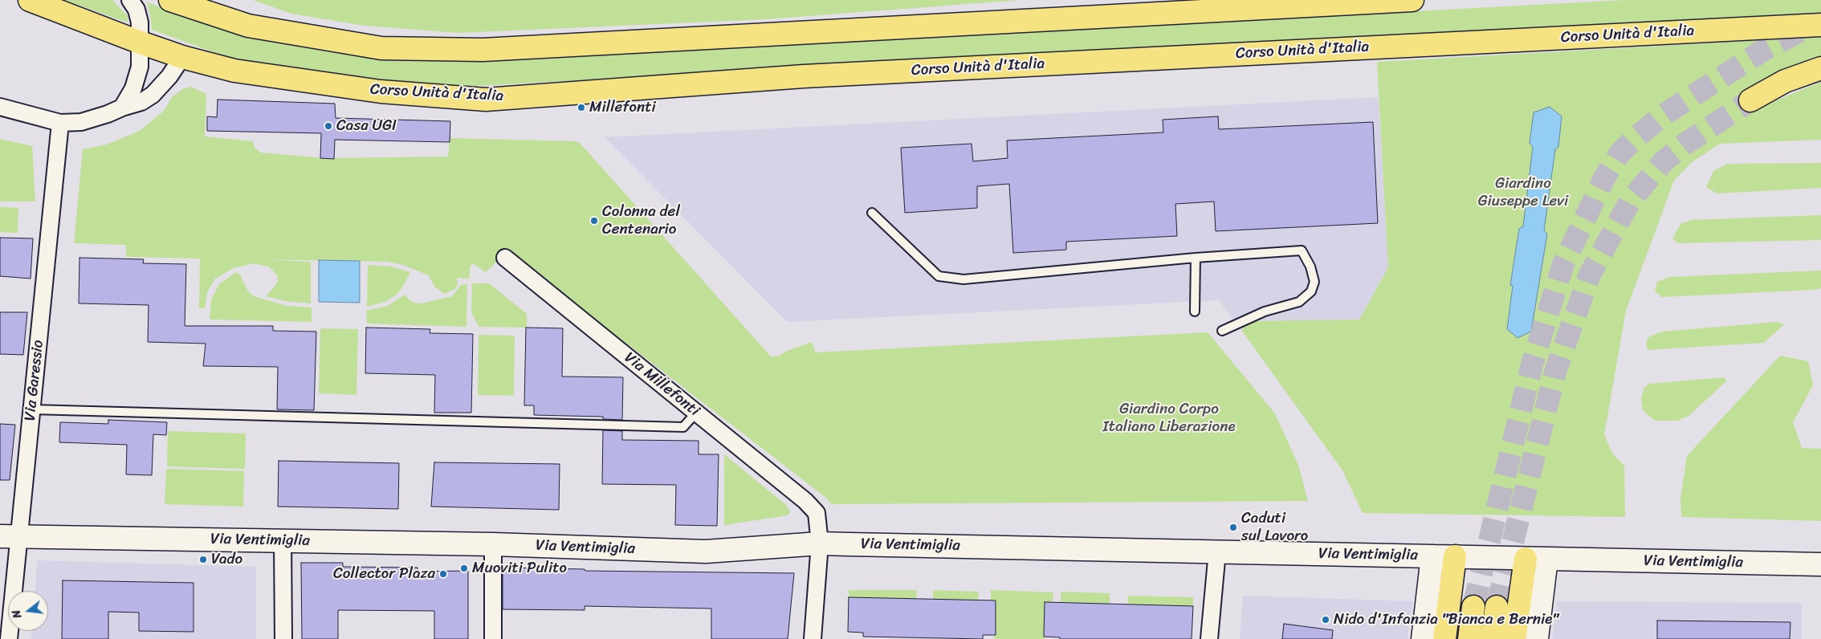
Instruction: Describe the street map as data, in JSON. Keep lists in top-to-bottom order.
{
  "streets": {
    "main road": ["Corso Unità d'Italia"],
    "street": ["Via Garessio", "Via Millefonti", "Via Ventimiglia"]
  },
  "crossings": [
    ["Via Garessio", "Via Ventimiglia"],
    ["Via Millefonti", "Via Ventimiglia"]
  ],
  "parks": ["Giardino Giuseppe Levi", "Giardino Corpo Italiano Liberazione"],
  "places": [
    "Millefonti",
    "Casa UGI",
    "Colonna del Centenario",
    "Caduti sul Lavoro",
    "Vado",
    "Muoviti Pulito",
    "Collector Plaza",
    "Nido d'Infanzia \"Bianca e Bernie\""
  ],
  "north": "left"
}
